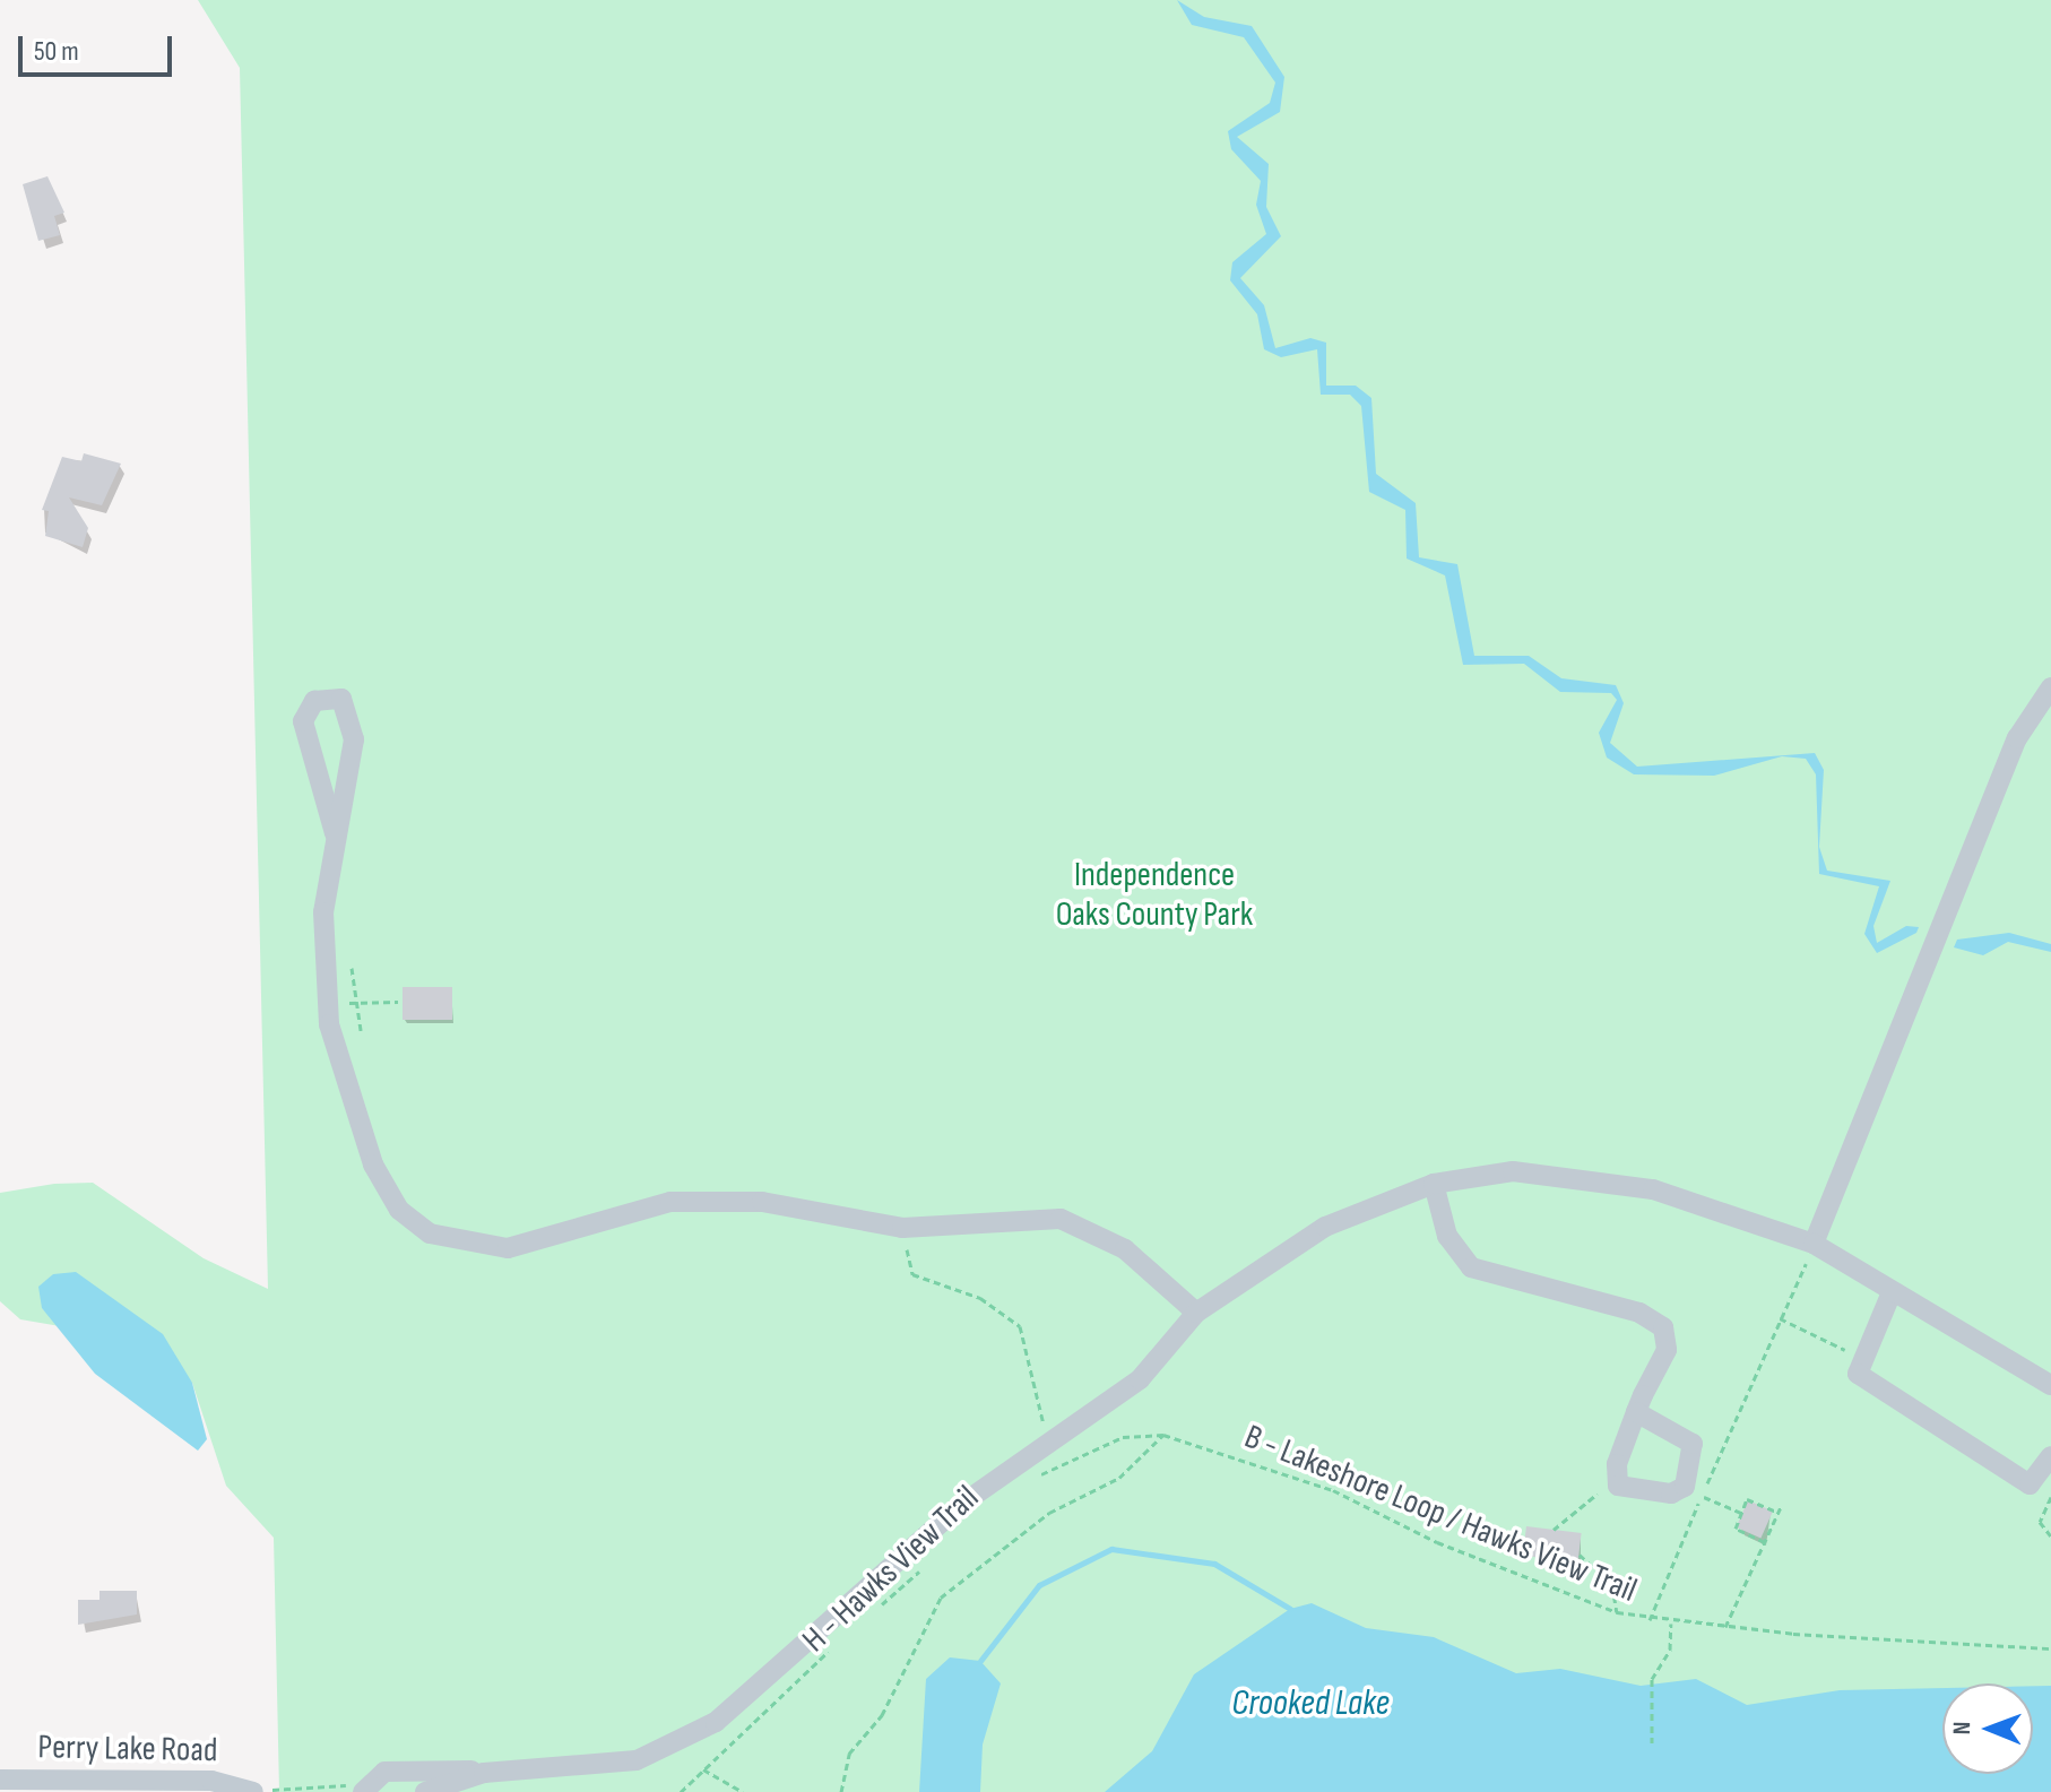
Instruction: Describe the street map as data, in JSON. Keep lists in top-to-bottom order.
{
  "streets": {
    "street": ["Perry Lake Road"],
    "path": ["B - Lakeshore Loop / Hawks View Trail", "H - Hawks View Trail"]
  },
  "water": ["Crooked Lake"],
  "parks": ["Independence Oaks County Park"],
  "scale_bar": "50 m",
  "north": "left"
}
